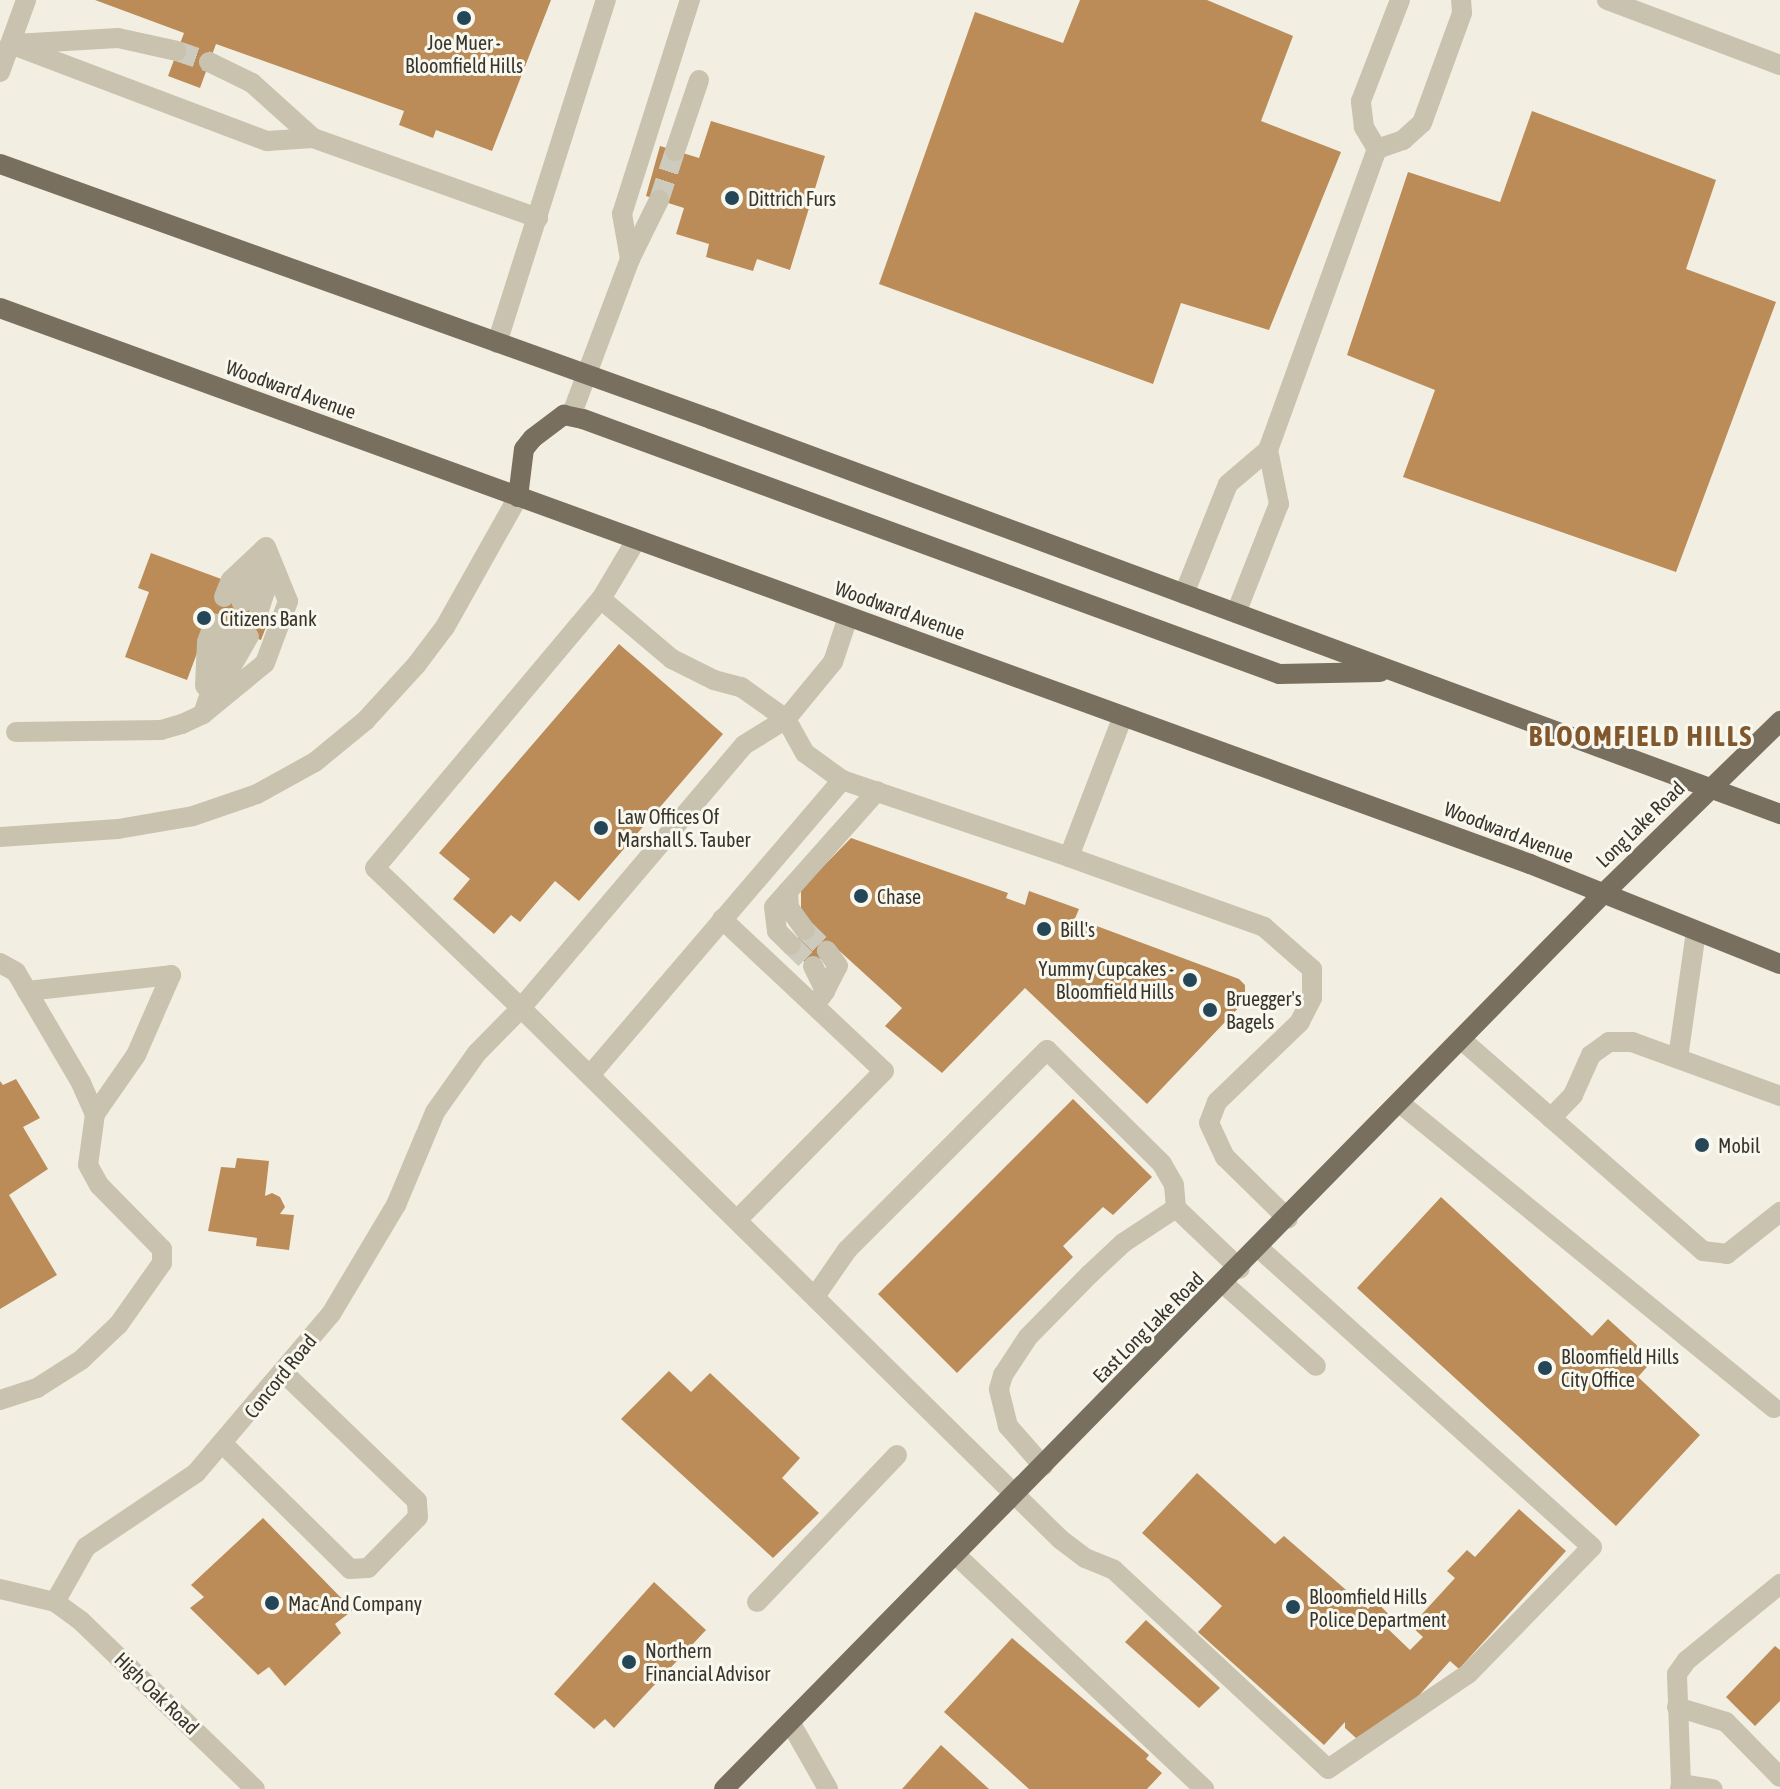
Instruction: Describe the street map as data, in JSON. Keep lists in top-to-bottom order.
{
  "streets": {
    "main road": ["Woodward Avenue", "Long Lake Road", "East Long Lake Road"],
    "street": ["Concord Road", "High Oak Road"]
  },
  "crossings": [
    ["Woodward Avenue", "Long Lake Road"],
    ["Woodward Avenue", "East Long Lake Road"],
    ["Woodward Avenue", "Concord Road"],
    ["Long Lake Road", "East Long Lake Road"],
    ["Concord Road", "High Oak Road"]
  ],
  "districts": ["BLOOMFIELD HILLS"],
  "places": [
    "Joe Muer - Bloomfield Hills",
    "Dittrich Furs",
    "Citizens Bank",
    "Law Offices Of Marshall S. Tauber",
    "Chase",
    "Bill's",
    "Yummy Cupcakes - Bloomfield Hills",
    "Bruegger's Bagels",
    "Mobil",
    "Bloomfield Hills City Office",
    "Mac And Company",
    "Bloomfield Hills Police Department",
    "Northern Financial Advisor"
  ]
}
